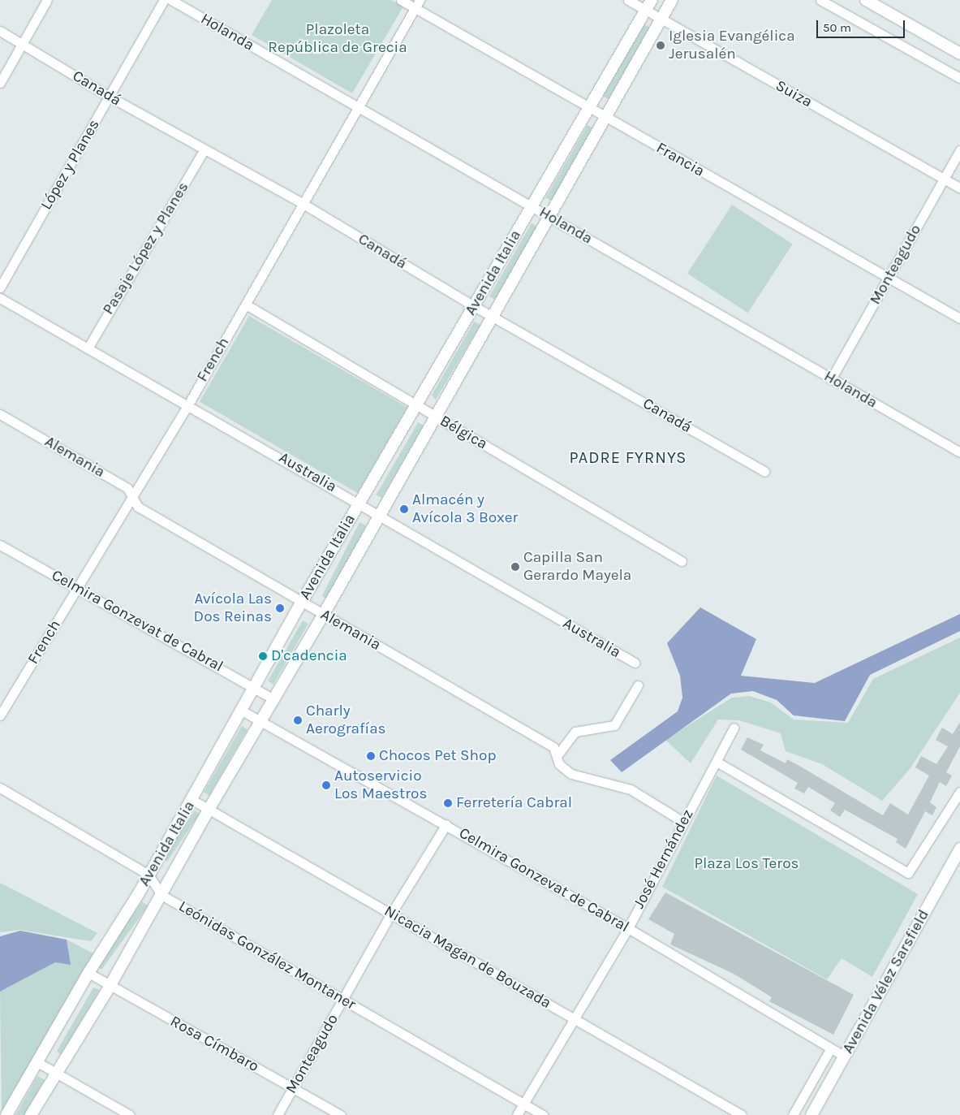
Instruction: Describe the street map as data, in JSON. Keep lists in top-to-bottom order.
{
  "streets": {
    "main road": ["Avenida Italia", "Avenida Vélez Sarsfield"],
    "street": [
      "Holanda",
      "Canadá",
      "Suiza",
      "Francia",
      "López y Planes",
      "Pasaje López y Planes",
      "Monteagudo",
      "French",
      "Bélgica",
      "Alemania",
      "Australia",
      "Celmira Gonzevat de Cabral",
      "José Hernández",
      "Leónidas González Montaner",
      "Nicacia Magan de Bouzada",
      "Rosa Címbaro"
    ]
  },
  "crossings": [
    ["Holanda", "Monteagudo"],
    ["Holanda", "Avenida Italia"],
    ["Holanda", "French"],
    ["Canadá", "López y Planes"],
    ["Canadá", "Pasaje López y Planes"],
    ["Canadá", "Avenida Italia"],
    ["Canadá", "French"],
    ["Suiza", "Monteagudo"],
    ["Suiza", "Avenida Italia"],
    ["Francia", "Monteagudo"],
    ["Francia", "Avenida Italia"],
    ["Francia", "French"],
    ["Pasaje López y Planes", "Australia"],
    ["Monteagudo", "Celmira Gonzevat de Cabral"],
    ["Monteagudo", "Leónidas González Montaner"],
    ["Monteagudo", "Nicacia Magan de Bouzada"],
    ["Monteagudo", "Rosa Címbaro"],
    ["Avenida Italia", "Bélgica"],
    ["Avenida Italia", "Alemania"],
    ["Avenida Italia", "Australia"],
    ["Avenida Italia", "Celmira Gonzevat de Cabral"],
    ["Avenida Italia", "Leónidas González Montaner"],
    ["Avenida Italia", "Nicacia Magan de Bouzada"],
    ["Avenida Italia", "Rosa Címbaro"],
    ["French", "Bélgica"],
    ["French", "Alemania"],
    ["French", "Australia"],
    ["French", "Celmira Gonzevat de Cabral"],
    ["Alemania", "José Hernández"],
    ["Celmira Gonzevat de Cabral", "José Hernández"],
    ["Celmira Gonzevat de Cabral", "Avenida Vélez Sarsfield"],
    ["José Hernández", "Leónidas González Montaner"],
    ["José Hernández", "Nicacia Magan de Bouzada"]
  ],
  "districts": ["PADRE FYRNYS"],
  "parks": ["Plazoleta República de Grecia", "Plaza Los Teros"],
  "places": [
    "Iglesia Evangélica Jerusalén",
    "Almacén y Avícola 3 Boxer",
    "Capilla San Gerardo Mayela",
    "Avícola Las Dos Reinas",
    "D'cadencia",
    "Charly Aerografías",
    "Chocos Pet Shop",
    "Autoservicio Los Maestros",
    "Ferretería Cabral"
  ],
  "scale_bar": "50 m"
}
